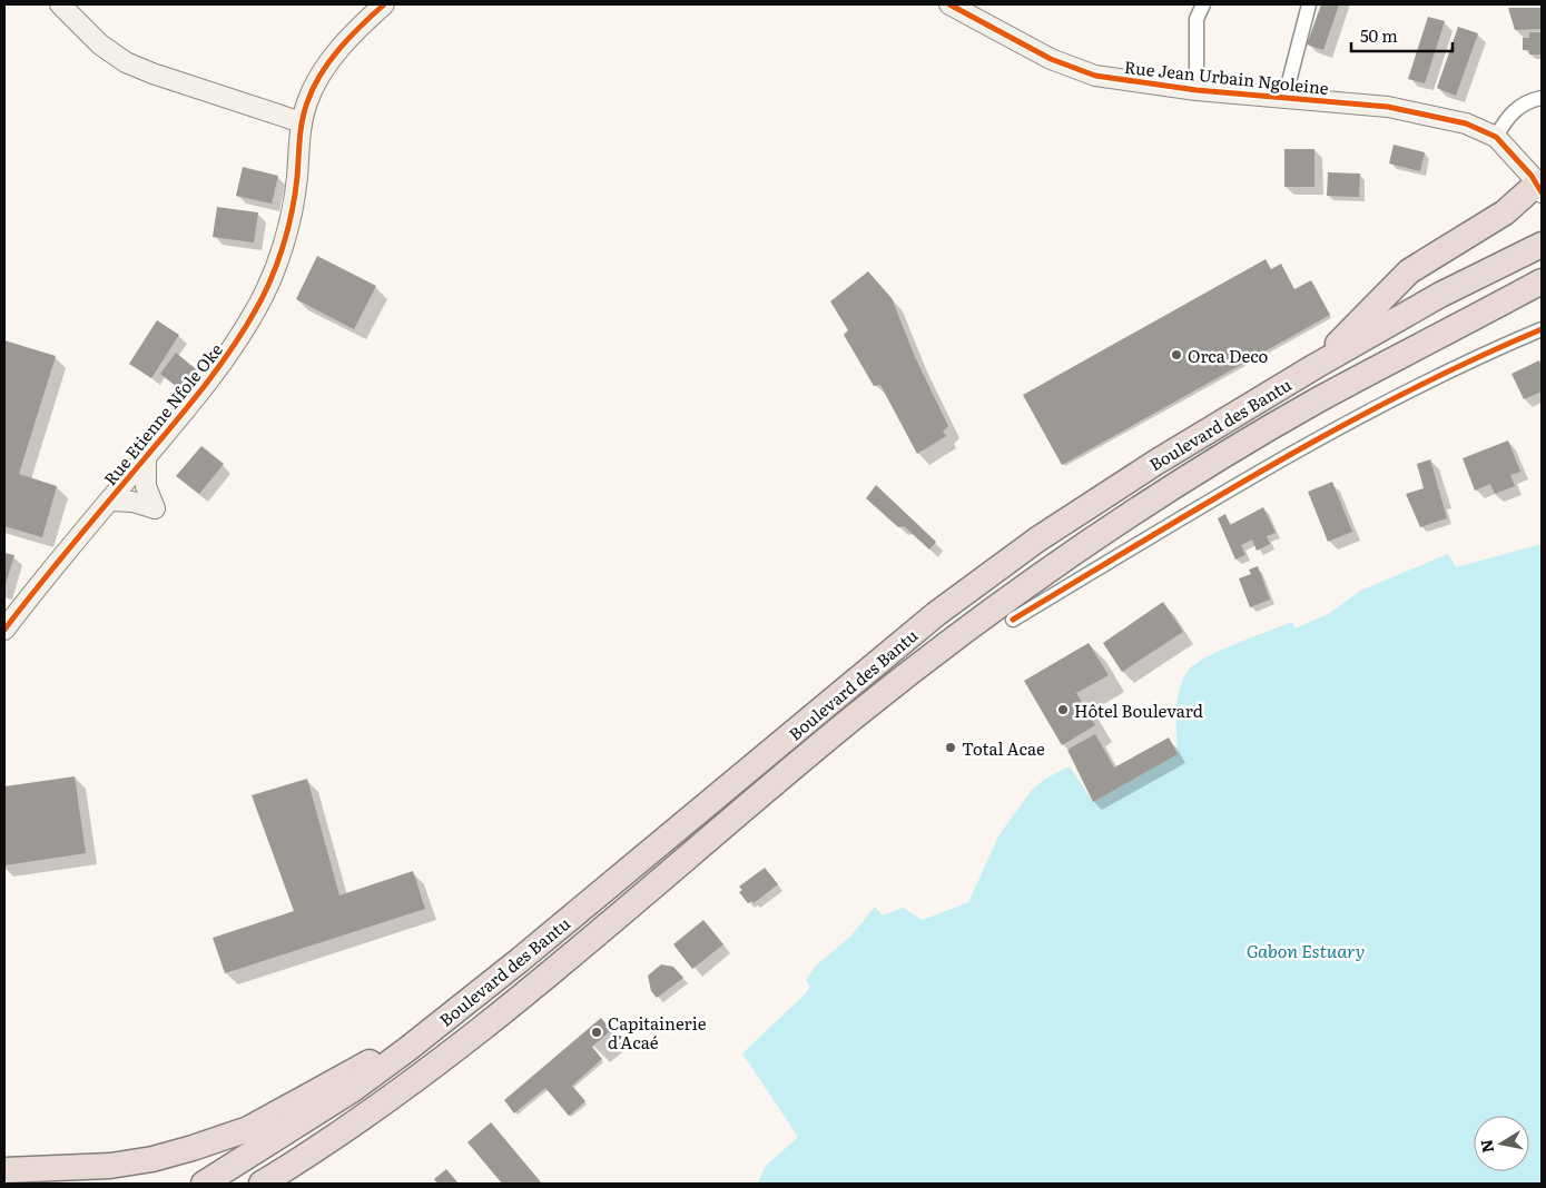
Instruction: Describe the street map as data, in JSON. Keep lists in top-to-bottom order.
{
  "streets": {
    "highway": ["Boulevard des Bantu"],
    "street": ["Rue Jean Urbain Ngoleine", "Rue Etienne Nfole Oke"]
  },
  "water": ["Gabon Estuary"],
  "places": [
    "Orca Deco",
    "Hôtel Boulevard",
    "Total Acae",
    "Capitainerie d'Acaé"
  ],
  "scale_bar": "50 m",
  "north": "left"
}
